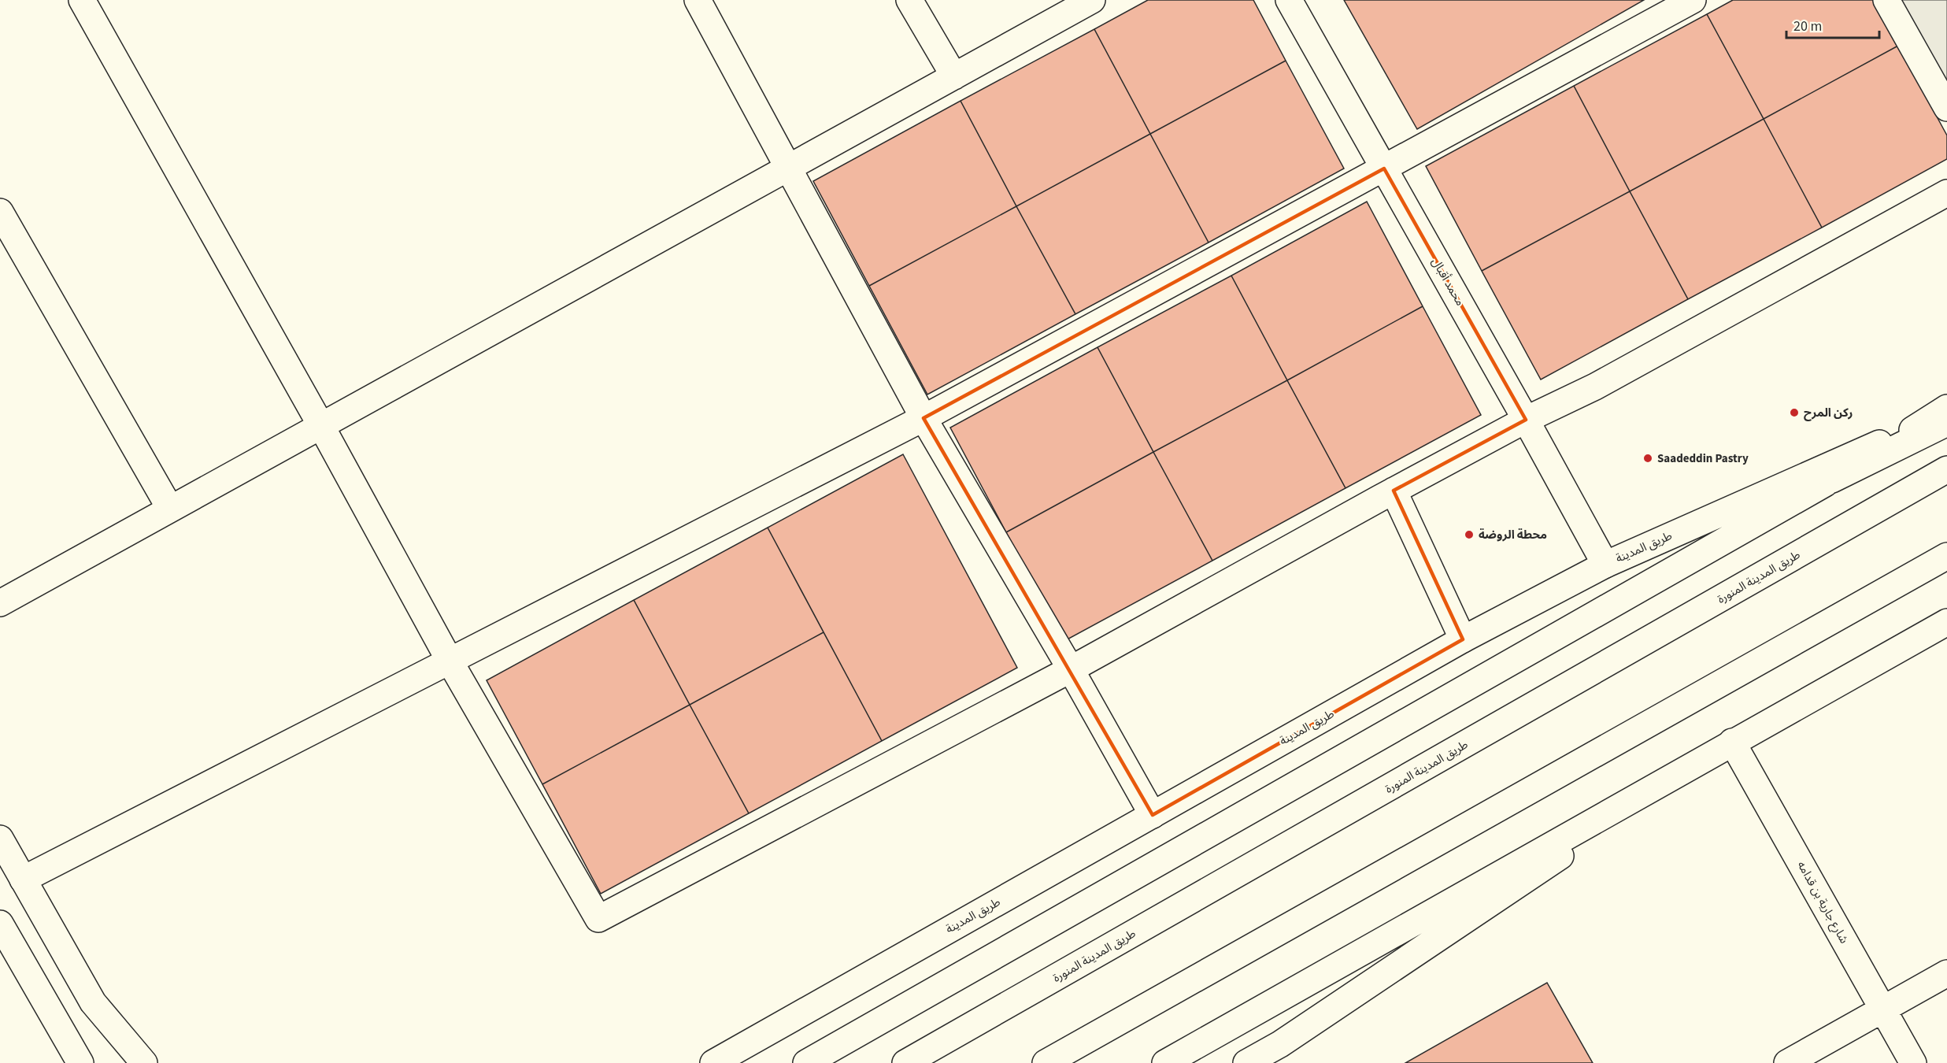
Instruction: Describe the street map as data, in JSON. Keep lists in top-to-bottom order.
{
  "streets": {
    "main road": [
      "محمد أقبال",
      "طريق المدينة",
      "طريق المدينة المنورة",
      "شارع جارية بن قدامه"
    ]
  },
  "crossings": [
    ["محمد أقبال", "طريق المدينة"]
  ],
  "places": ["ركن المرح", "Saadeddin Pastry", "محطة الروضة"],
  "scale_bar": "20 m"
}
